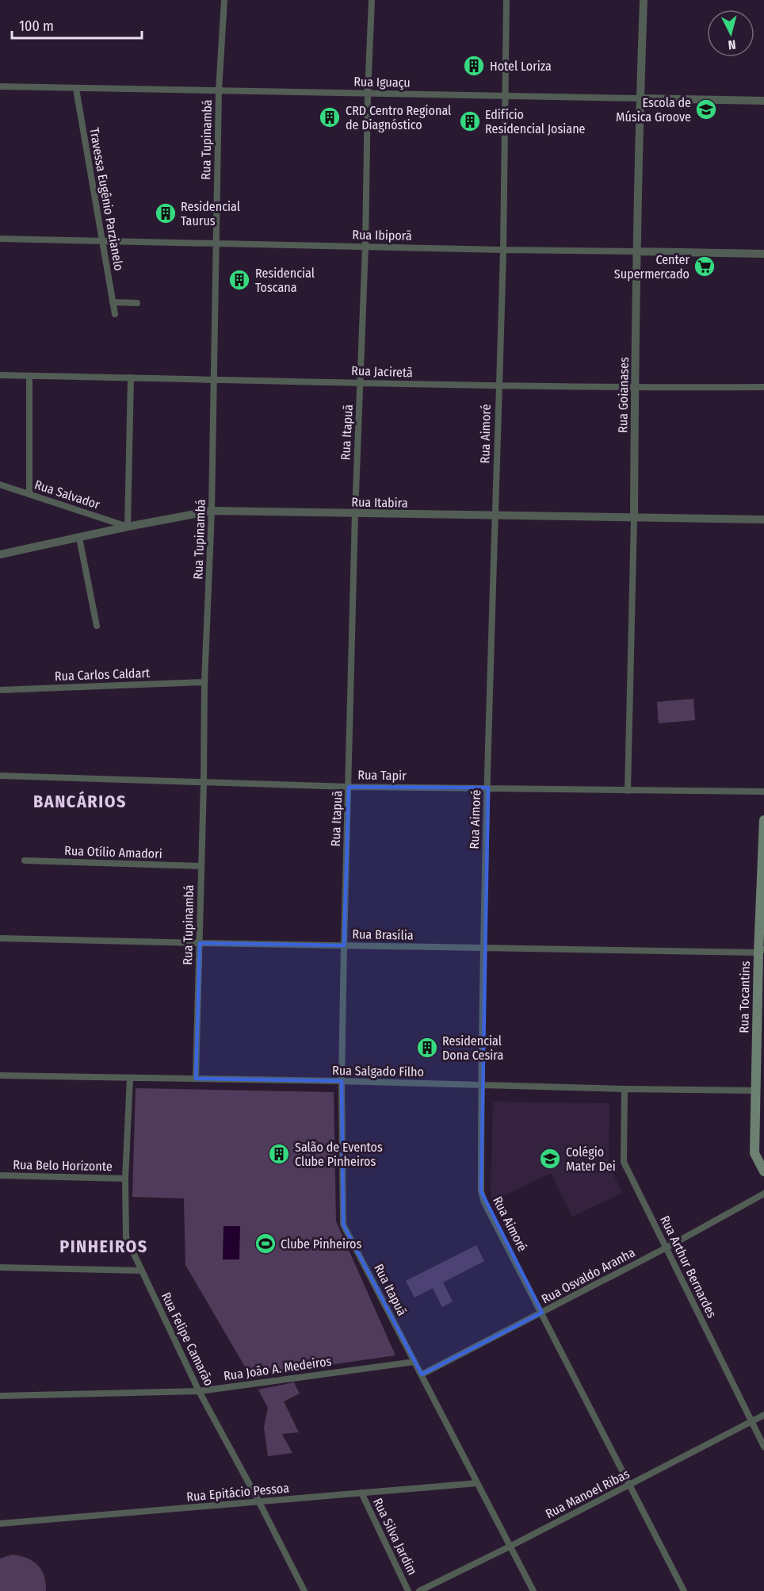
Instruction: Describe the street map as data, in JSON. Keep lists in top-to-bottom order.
{
  "streets": {
    "main road": ["Rua Tocantins"],
    "street": [
      "Rua Iguaçu",
      "Rua Tupinambá",
      "Travessa Eugênio Parzianelo",
      "Rua Ibiporã",
      "Rua Jaciretã",
      "Rua Goianases",
      "Rua Itapuã",
      "Rua Aimoré",
      "Rua Salvador",
      "Rua Itabira",
      "Rua Carlos Caldart",
      "Rua Tapir",
      "Rua Otílio Amadori",
      "Rua Brasília",
      "Rua Salgado Filho",
      "Rua Belo Horizonte",
      "Rua Arthur Bernardes",
      "Rua Osvaldo Aranha",
      "Rua Felipe Camarão",
      "Rua João A. Medeiros",
      "Rua Epitácio Pessoa",
      "Rua Manoel Ribas",
      "Rua Silva Jardim"
    ]
  },
  "crossings": [
    ["Rua Iguaçu", "Rua Tupinambá"],
    ["Rua Iguaçu", "Travessa Eugênio Parzianelo"],
    ["Rua Iguaçu", "Rua Goianases"],
    ["Rua Iguaçu", "Rua Itapuã"],
    ["Rua Iguaçu", "Rua Aimoré"],
    ["Rua Tupinambá", "Rua Ibiporã"],
    ["Rua Tupinambá", "Rua Jaciretã"],
    ["Rua Tupinambá", "Rua Itabira"],
    ["Rua Tupinambá", "Rua Carlos Caldart"],
    ["Rua Tupinambá", "Rua Tapir"],
    ["Rua Tupinambá", "Rua Otílio Amadori"],
    ["Rua Tupinambá", "Rua Brasília"],
    ["Rua Tupinambá", "Rua Salgado Filho"],
    ["Travessa Eugênio Parzianelo", "Rua Ibiporã"],
    ["Rua Ibiporã", "Rua Goianases"],
    ["Rua Ibiporã", "Rua Itapuã"],
    ["Rua Ibiporã", "Rua Aimoré"],
    ["Rua Jaciretã", "Rua Goianases"],
    ["Rua Jaciretã", "Rua Itapuã"],
    ["Rua Jaciretã", "Rua Aimoré"],
    ["Rua Goianases", "Rua Itabira"],
    ["Rua Goianases", "Rua Tapir"],
    ["Rua Itapuã", "Rua Itabira"],
    ["Rua Itapuã", "Rua Tapir"],
    ["Rua Itapuã", "Rua Brasília"],
    ["Rua Itapuã", "Rua Salgado Filho"],
    ["Rua Itapuã", "Rua Osvaldo Aranha"],
    ["Rua Itapuã", "Rua João A. Medeiros"],
    ["Rua Itapuã", "Rua Epitácio Pessoa"],
    ["Rua Itapuã", "Rua Manoel Ribas"],
    ["Rua Aimoré", "Rua Itabira"],
    ["Rua Aimoré", "Rua Tapir"],
    ["Rua Aimoré", "Rua Brasília"],
    ["Rua Aimoré", "Rua Salgado Filho"],
    ["Rua Aimoré", "Rua Osvaldo Aranha"],
    ["Rua Aimoré", "Rua Manoel Ribas"],
    ["Rua Salvador", "Rua Itabira"],
    ["Rua Brasília", "Rua Tocantins"],
    ["Rua Tocantins", "Rua Salgado Filho"],
    ["Rua Salgado Filho", "Rua Arthur Bernardes"],
    ["Rua Salgado Filho", "Rua Felipe Camarão"],
    ["Rua Belo Horizonte", "Rua Felipe Camarão"],
    ["Rua Arthur Bernardes", "Rua Osvaldo Aranha"],
    ["Rua Arthur Bernardes", "Rua Manoel Ribas"],
    ["Rua Felipe Camarão", "Rua João A. Medeiros"],
    ["Rua Felipe Camarão", "Rua Epitácio Pessoa"],
    ["Rua Epitácio Pessoa", "Rua Silva Jardim"]
  ],
  "districts": ["BANCÁRIOS", "PINHEIROS"],
  "places": {
    "building": [
      "Hotel Loriza",
      "CRD Centro Regional de Diagnóstico",
      "Edifício Residencial Josiane",
      "Residencial Taurus",
      "Residencial Toscana",
      "Residencial Dona Cesira",
      "Salão de Eventos Clube Pinheiros"
    ],
    "school or university": ["Escola de Música Groove", "Colégio Mater Dei"],
    "supermarket": ["Center Supermercado"],
    "sports": ["Clube Pinheiros"]
  },
  "scale_bar": "100 m",
  "north": "bottom"
}
